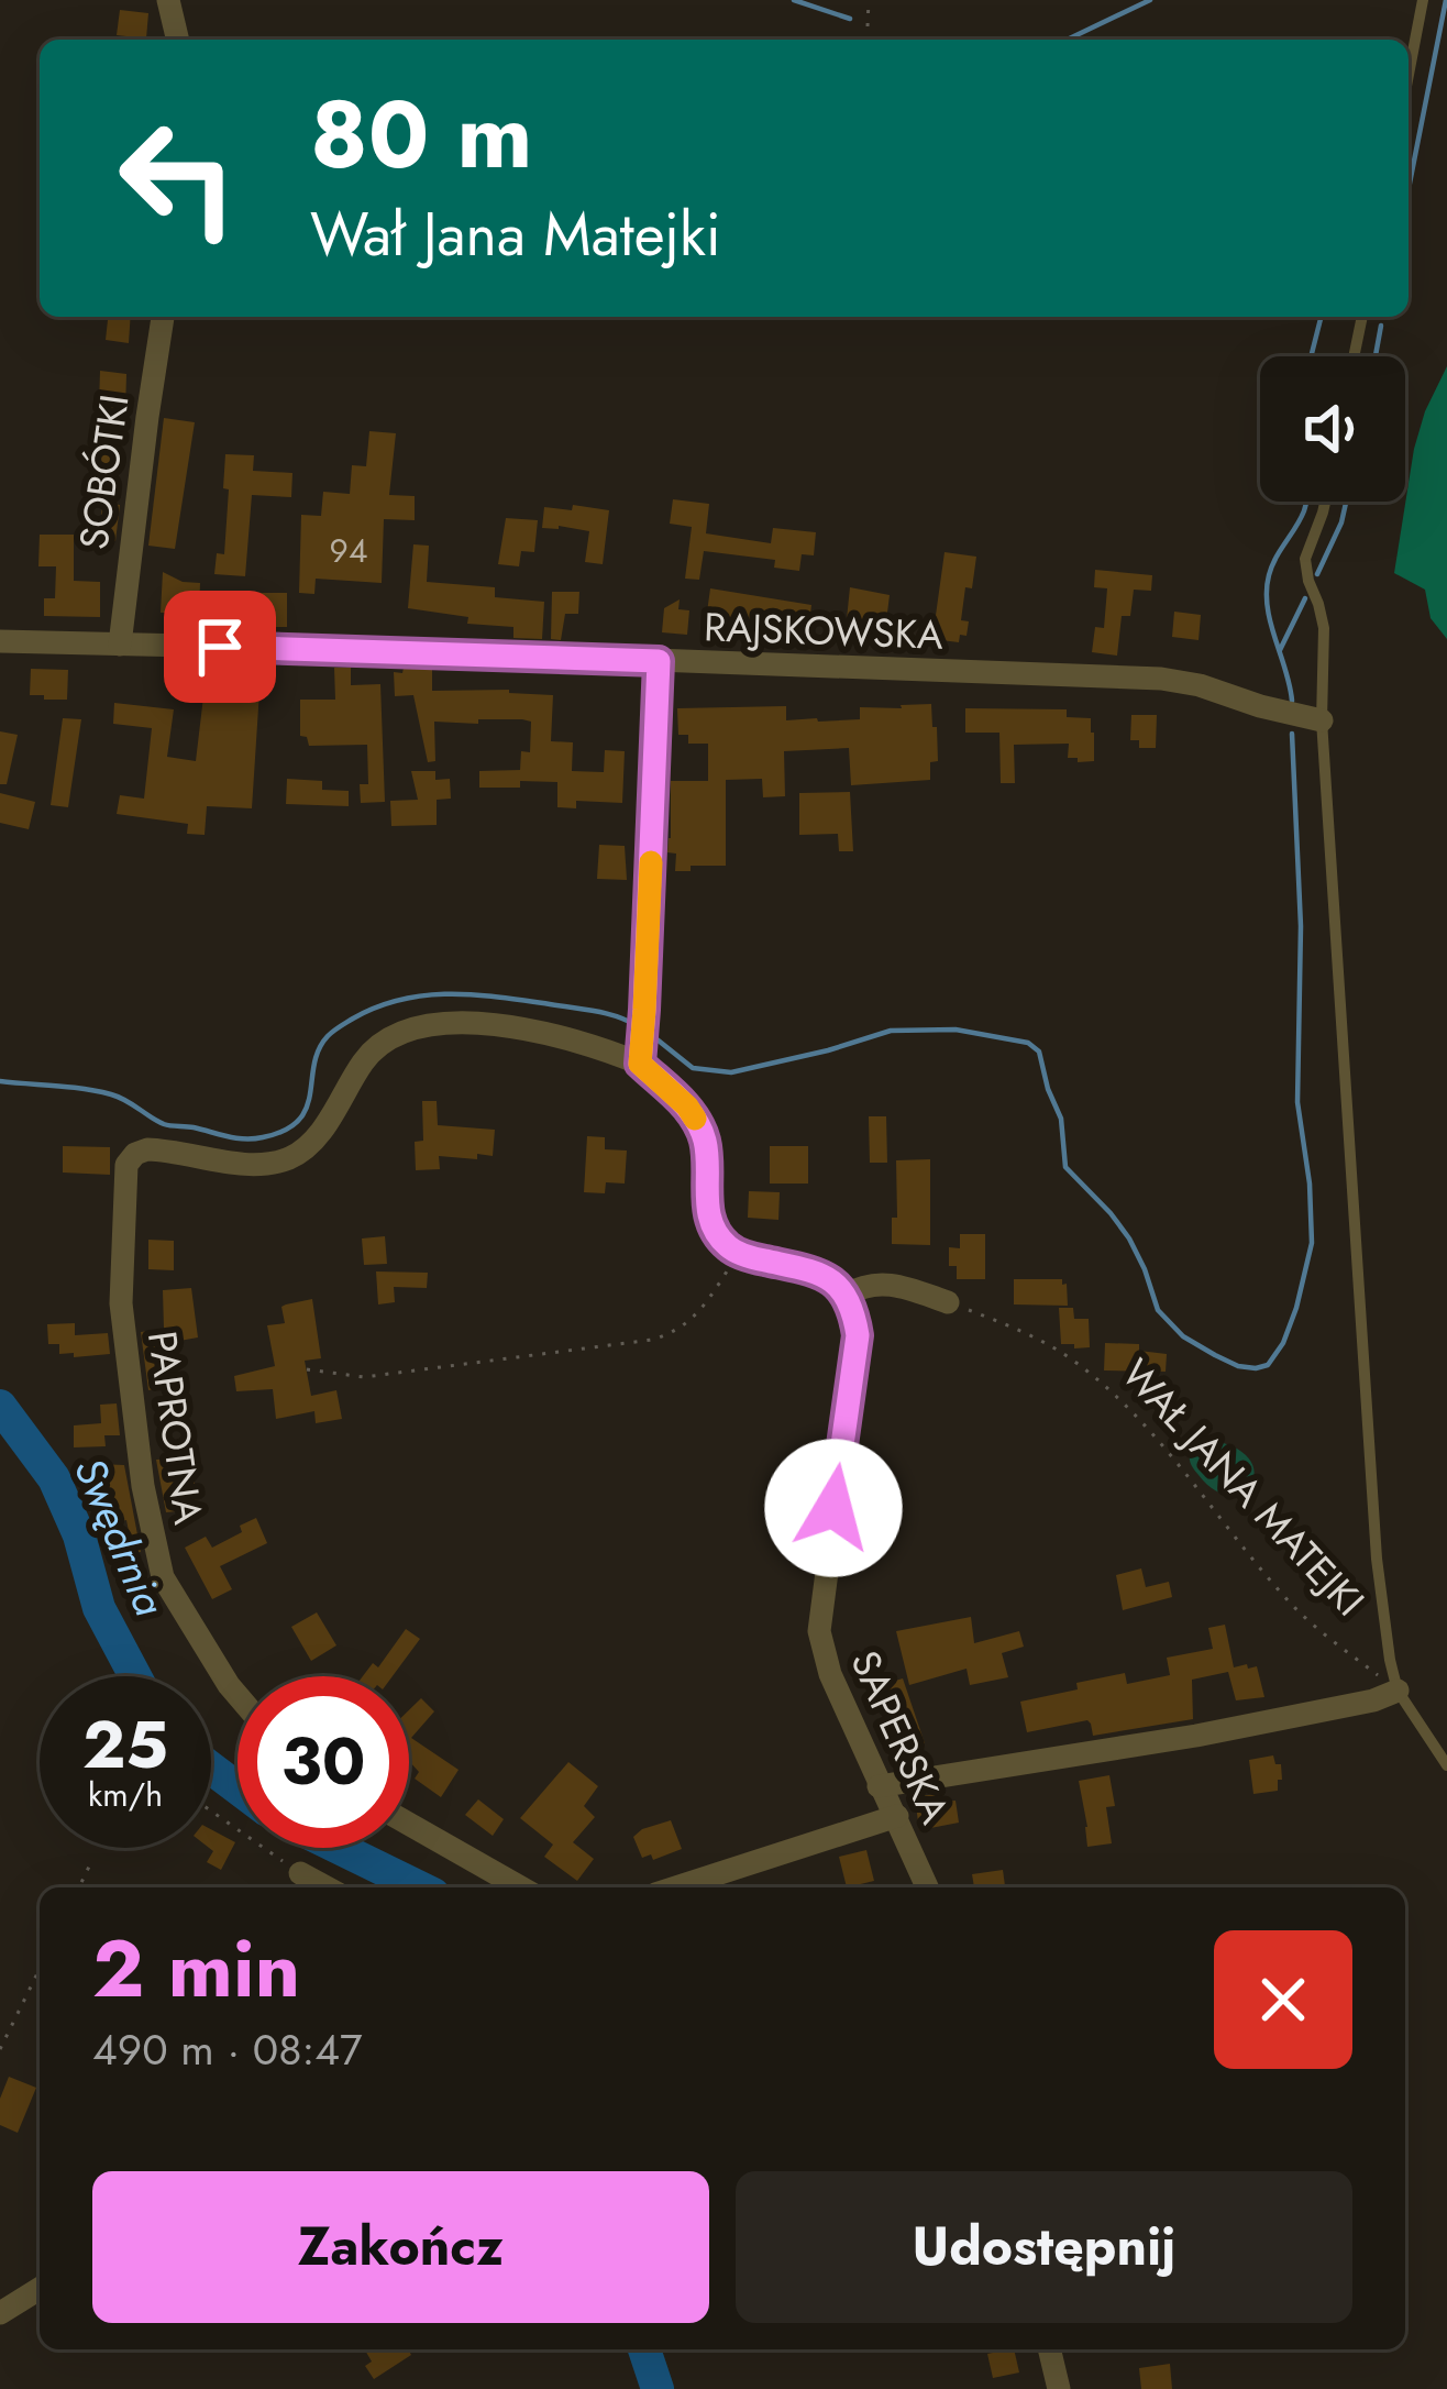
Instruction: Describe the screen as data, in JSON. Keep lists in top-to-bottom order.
{
  "streets": {
    "street": [
      "SOBÓTKI",
      "RAJSKOWSKA",
      "PAPROTNA",
      "SAPERSKA"
    ],
    "path": ["WAŁ JANA MATEJKI"]
  },
  "crossings": [
    ["SOBÓTKI", "RAJSKOWSKA"]
  ],
  "water": ["Swędrnia"],
  "house_numbers": ["94"],
  "page": {
    "turn": ["80 m", "Wał Jana Matejki"],
    "speed": "25 km/h",
    "limit": "30",
    "heading": ["2 min", "490 m · 08:47"],
    "buttons": ["Zakończ", "Udostępnij"]
  }
}
